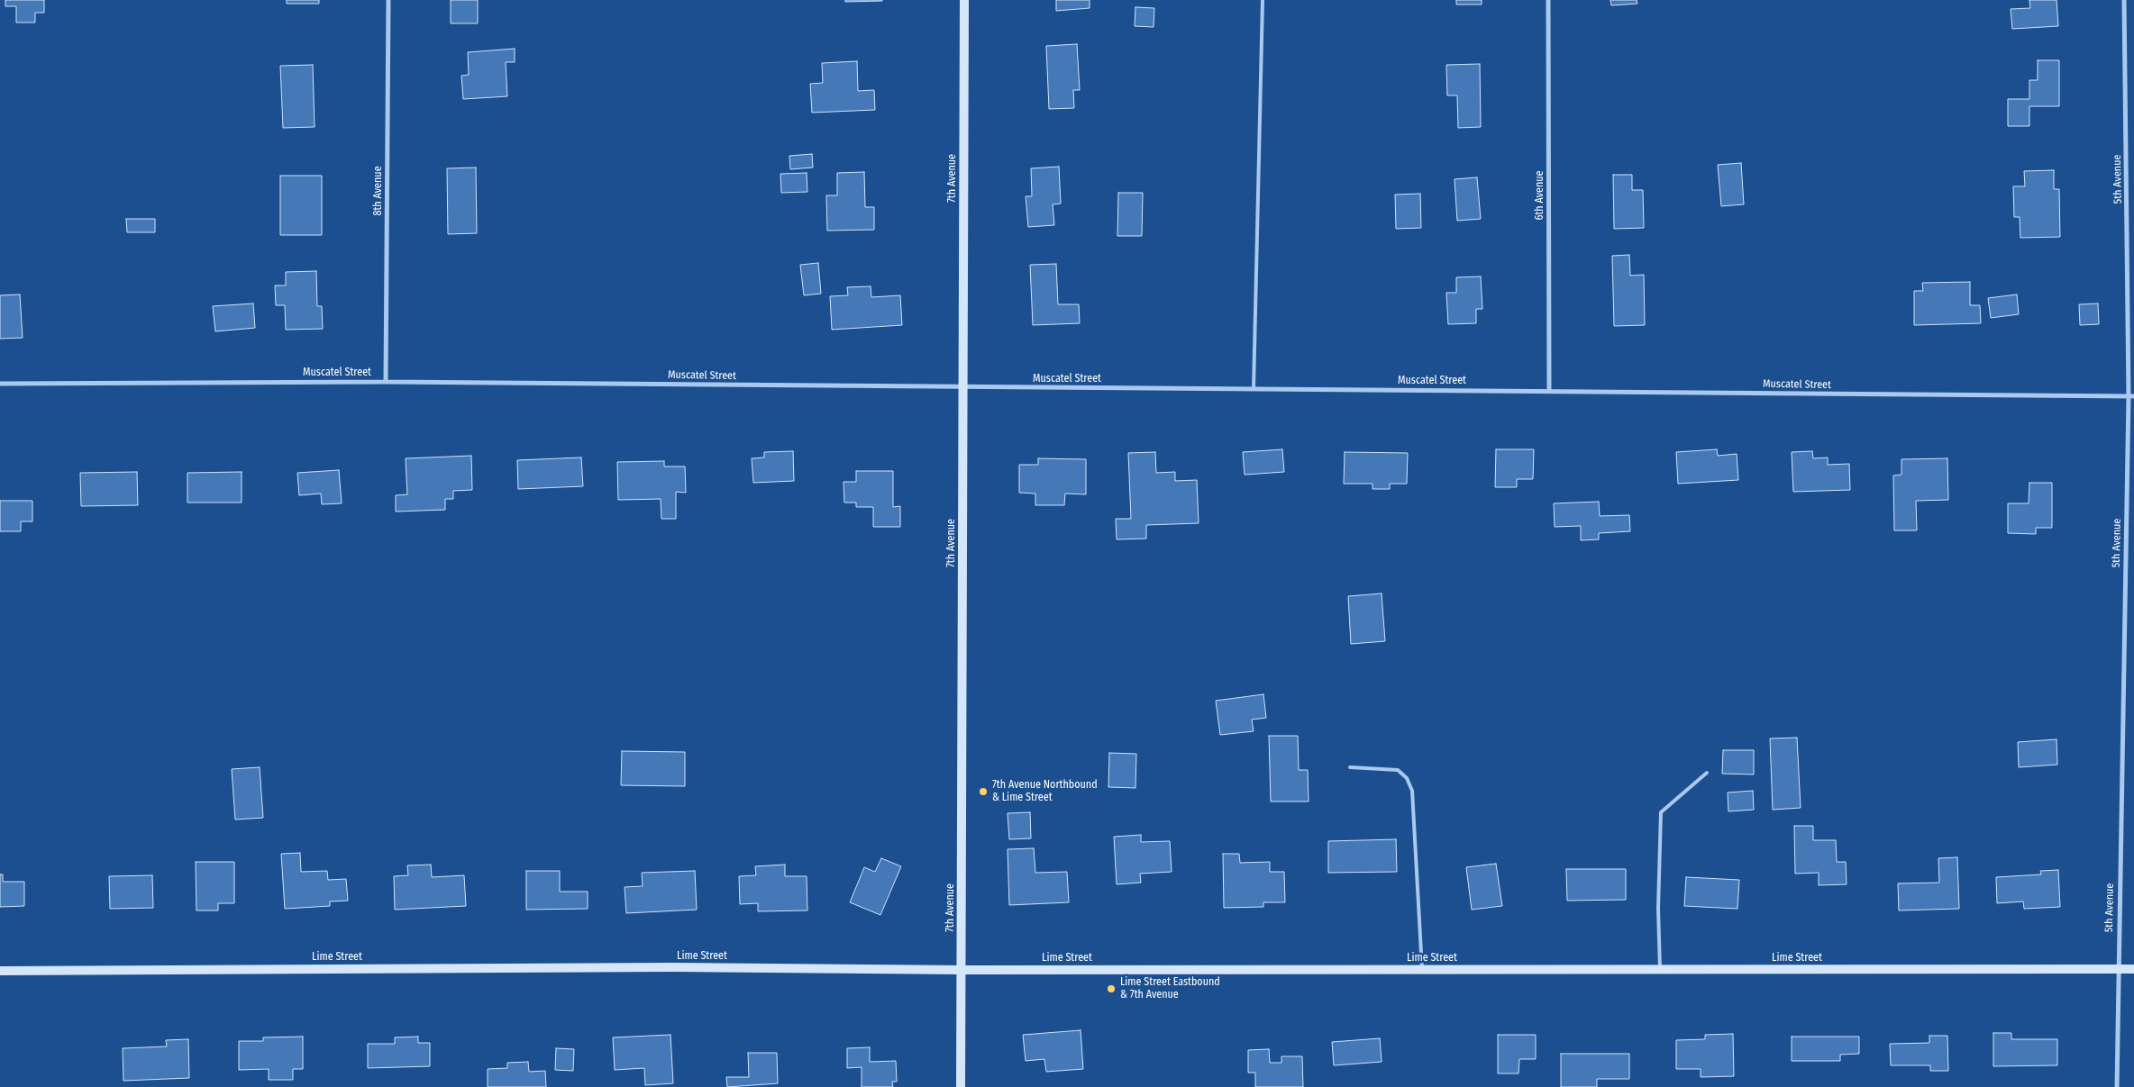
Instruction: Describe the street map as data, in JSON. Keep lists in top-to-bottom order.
{
  "streets": {
    "street": [
      "7th Avenue",
      "5th Avenue",
      "8th Avenue",
      "6th Avenue",
      "Muscatel Street",
      "Lime Street"
    ]
  },
  "crossings": [
    ["7th Avenue", "Muscatel Street"],
    ["7th Avenue", "Lime Street"],
    ["5th Avenue", "Muscatel Street"],
    ["5th Avenue", "Lime Street"],
    ["8th Avenue", "Muscatel Street"],
    ["6th Avenue", "Muscatel Street"]
  ],
  "places": ["7th Avenue Northbound & Lime Street", "Lime Street Eastbound & 7th Avenue"]
}
